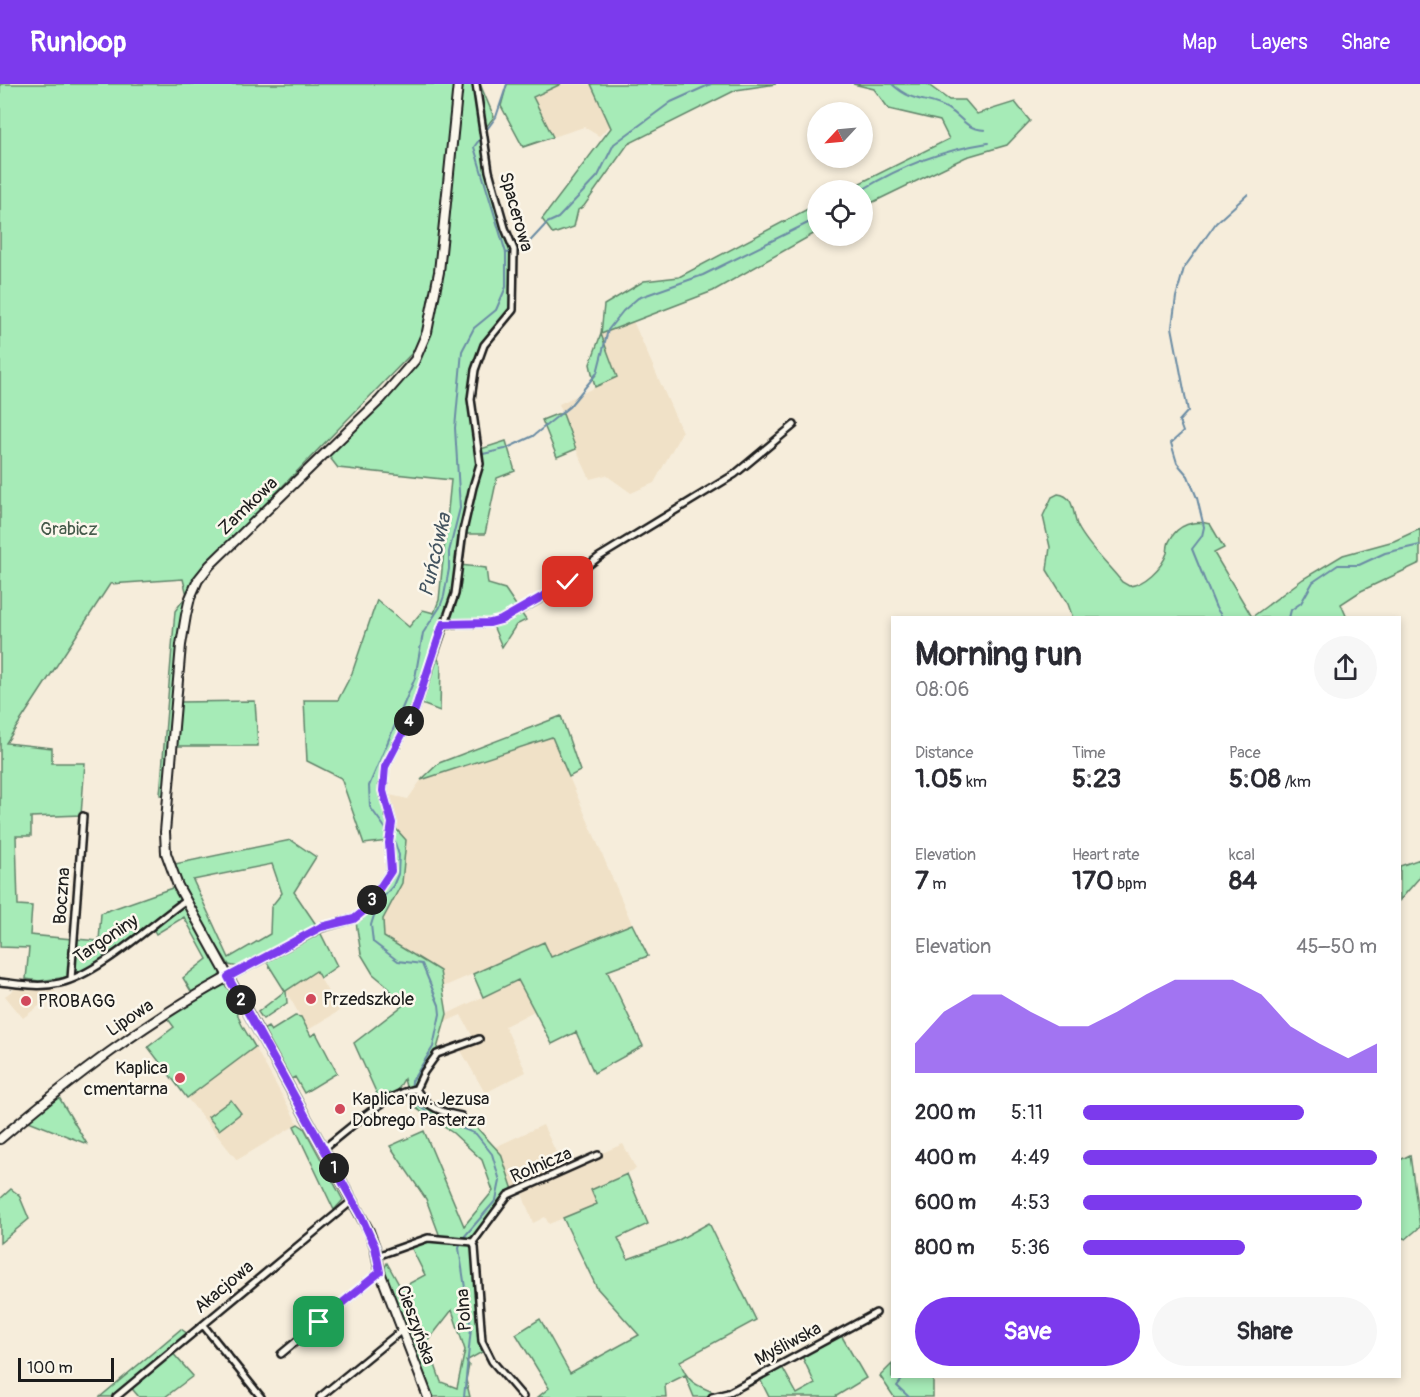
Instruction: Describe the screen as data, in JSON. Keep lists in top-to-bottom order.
{
  "streets": {
    "street": [
      "Spacerowa",
      "Zamkowa",
      "Boczna",
      "Targoniny",
      "Lipowa",
      "Rolnicza",
      "Akacjowa",
      "Polna",
      "Cieszyńska",
      "Myśliwska"
    ]
  },
  "crossings": [
    ["Spacerowa", "Zamkowa"],
    ["Spacerowa", "Lipowa"],
    ["Spacerowa", "Cieszyńska"],
    ["Zamkowa", "Targoniny"],
    ["Zamkowa", "Lipowa"],
    ["Zamkowa", "Cieszyńska"],
    ["Boczna", "Targoniny"],
    ["Lipowa", "Cieszyńska"],
    ["Rolnicza", "Polna"],
    ["Akacjowa", "Cieszyńska"]
  ],
  "water": ["Puńcówka"],
  "parks": ["Grabicz"],
  "places": [
    "Przedszkole",
    "PROBAGG",
    "Kaplica cmentarna",
    "Kaplica pw. Jezusa Dobrego Pasterza"
  ],
  "scale_bar": "100 m",
  "north": "bottom left",
  "page": {
    "header": "Runloop",
    "nav": ["Map", "Layers", "Share"],
    "heading": ["Morning run", "08:06"],
    "pins": [
      "4",
      "3",
      "2",
      "1"
    ],
    "stats": [
      ["Distance", "1.05 km"],
      ["Time", "5:23"],
      ["Pace", "5:08 /km"],
      ["Elevation", "7 m"],
      ["Heart rate", "170 bpm"],
      ["kcal", "84"]
    ],
    "chart": ["Elevation", "45–50 m"],
    "list": [
      {
        "name": "200 m",
        "note": "5:11"
      },
      {
        "name": "400 m",
        "note": "4:49"
      },
      {
        "name": "600 m",
        "note": "4:53"
      },
      {
        "name": "800 m",
        "note": "5:36"
      }
    ],
    "buttons": ["Save", "Share"],
    "scale": "100 m"
  }
}
